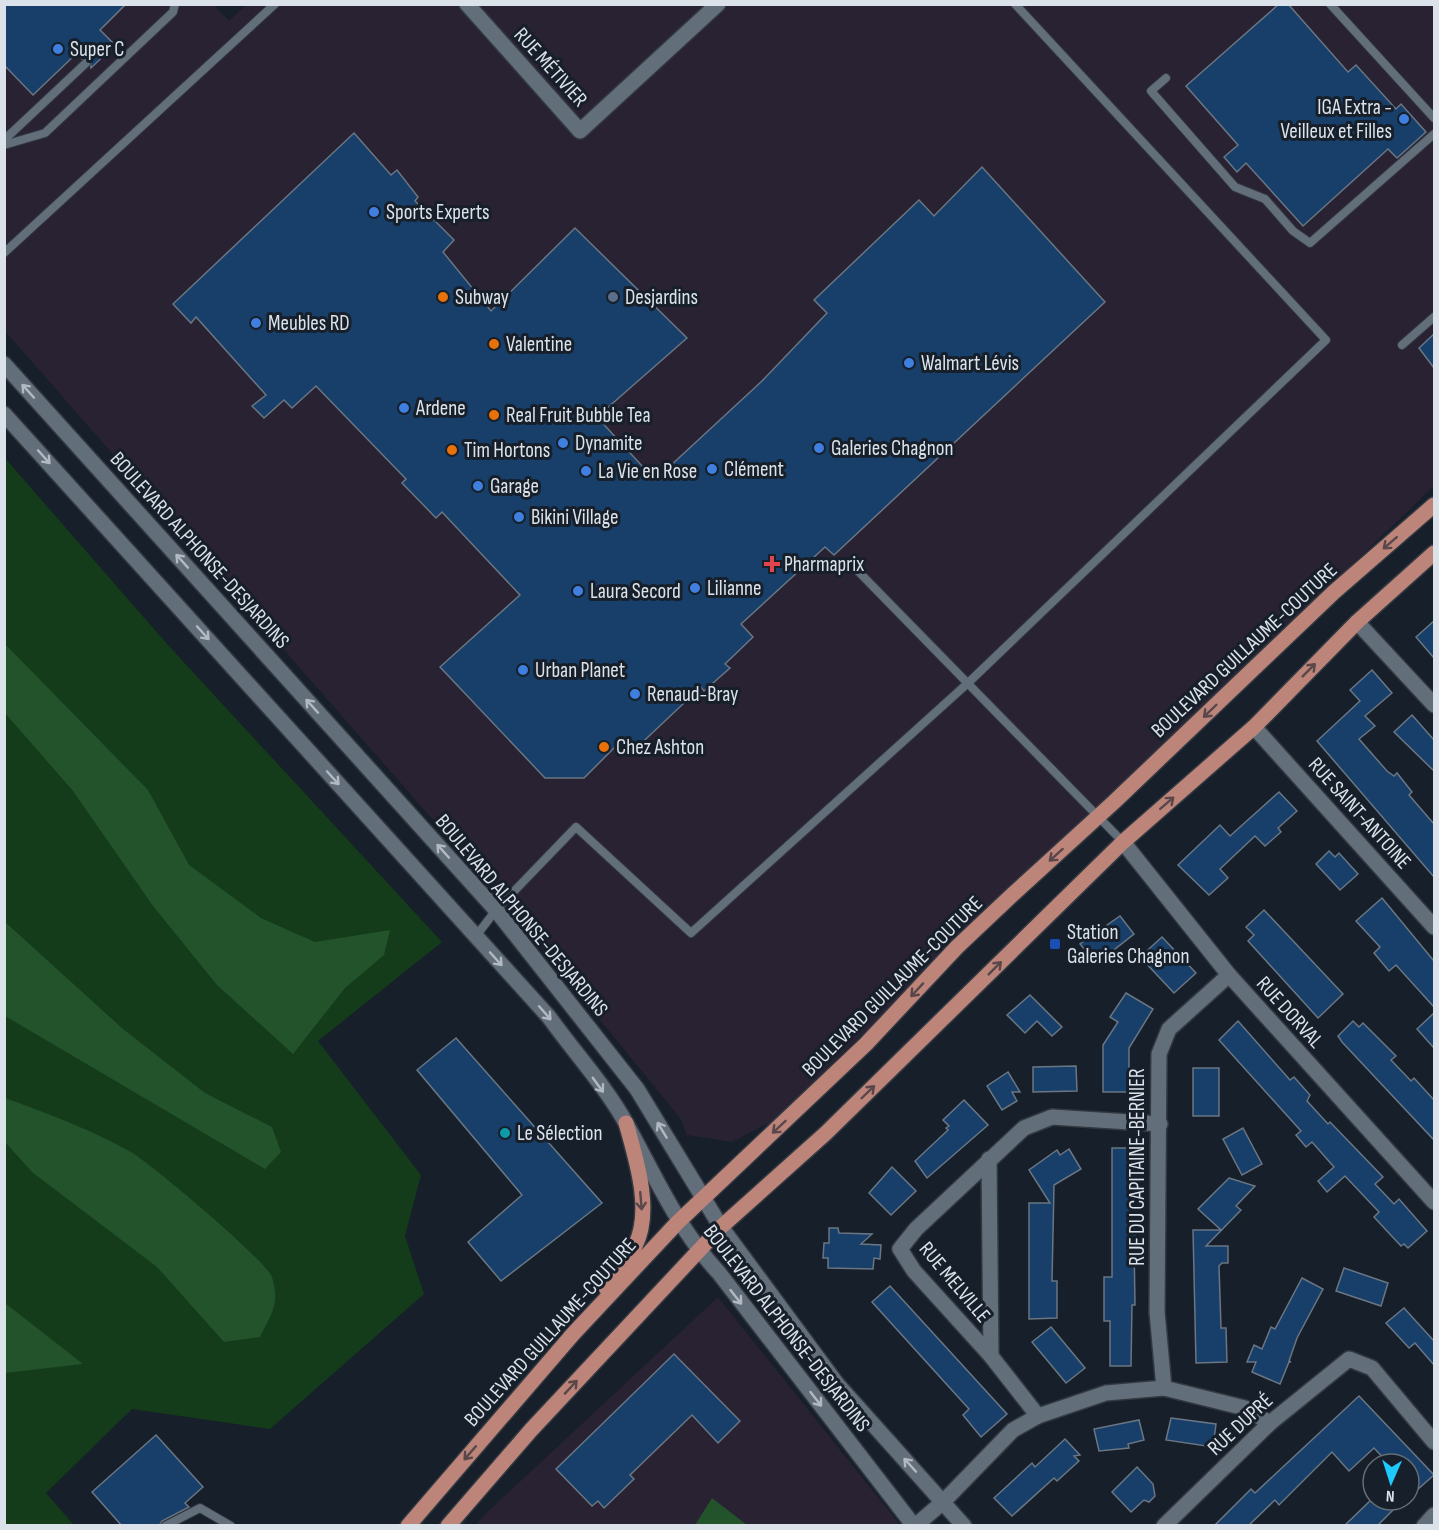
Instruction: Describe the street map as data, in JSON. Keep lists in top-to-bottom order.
{
  "streets": {
    "main road": ["BOULEVARD GUILLAUME-COUTURE"],
    "street": [
      "RUE MÉTIVIER",
      "BOULEVARD ALPHONSE-DESJARDINS",
      "RUE SAINT-ANTOINE",
      "RUE DORVAL",
      "RUE DU CAPITAINE-BERNIER",
      "RUE MELVILLE",
      "RUE DUPRÉ"
    ]
  },
  "crossings": [
    ["BOULEVARD ALPHONSE-DESJARDINS", "BOULEVARD GUILLAUME-COUTURE"],
    ["RUE DORVAL", "RUE DU CAPITAINE-BERNIER"],
    ["RUE DU CAPITAINE-BERNIER", "RUE MELVILLE"]
  ],
  "places": {
    "other": [
      "Super C",
      "IGA Extra - Veilleux et Filles",
      "Sports Experts",
      "Subway",
      "Desjardins",
      "Meubles RD",
      "Valentine",
      "Walmart Lévis",
      "Ardene",
      "Real Fruit Bubble Tea",
      "Dynamite",
      "Galeries Chagnon",
      "Tim Hortons",
      "Clément",
      "La Vie en Rose",
      "Garage",
      "Bikini Village",
      "Lilianne",
      "Laura Secord",
      "Urban Planet",
      "Renaud-Bray",
      "Chez Ashton",
      "Le Sélection"
    ],
    "health": ["Pharmaprix"],
    "transit": ["Station Galeries Chagnon"]
  },
  "north": "bottom"
}
